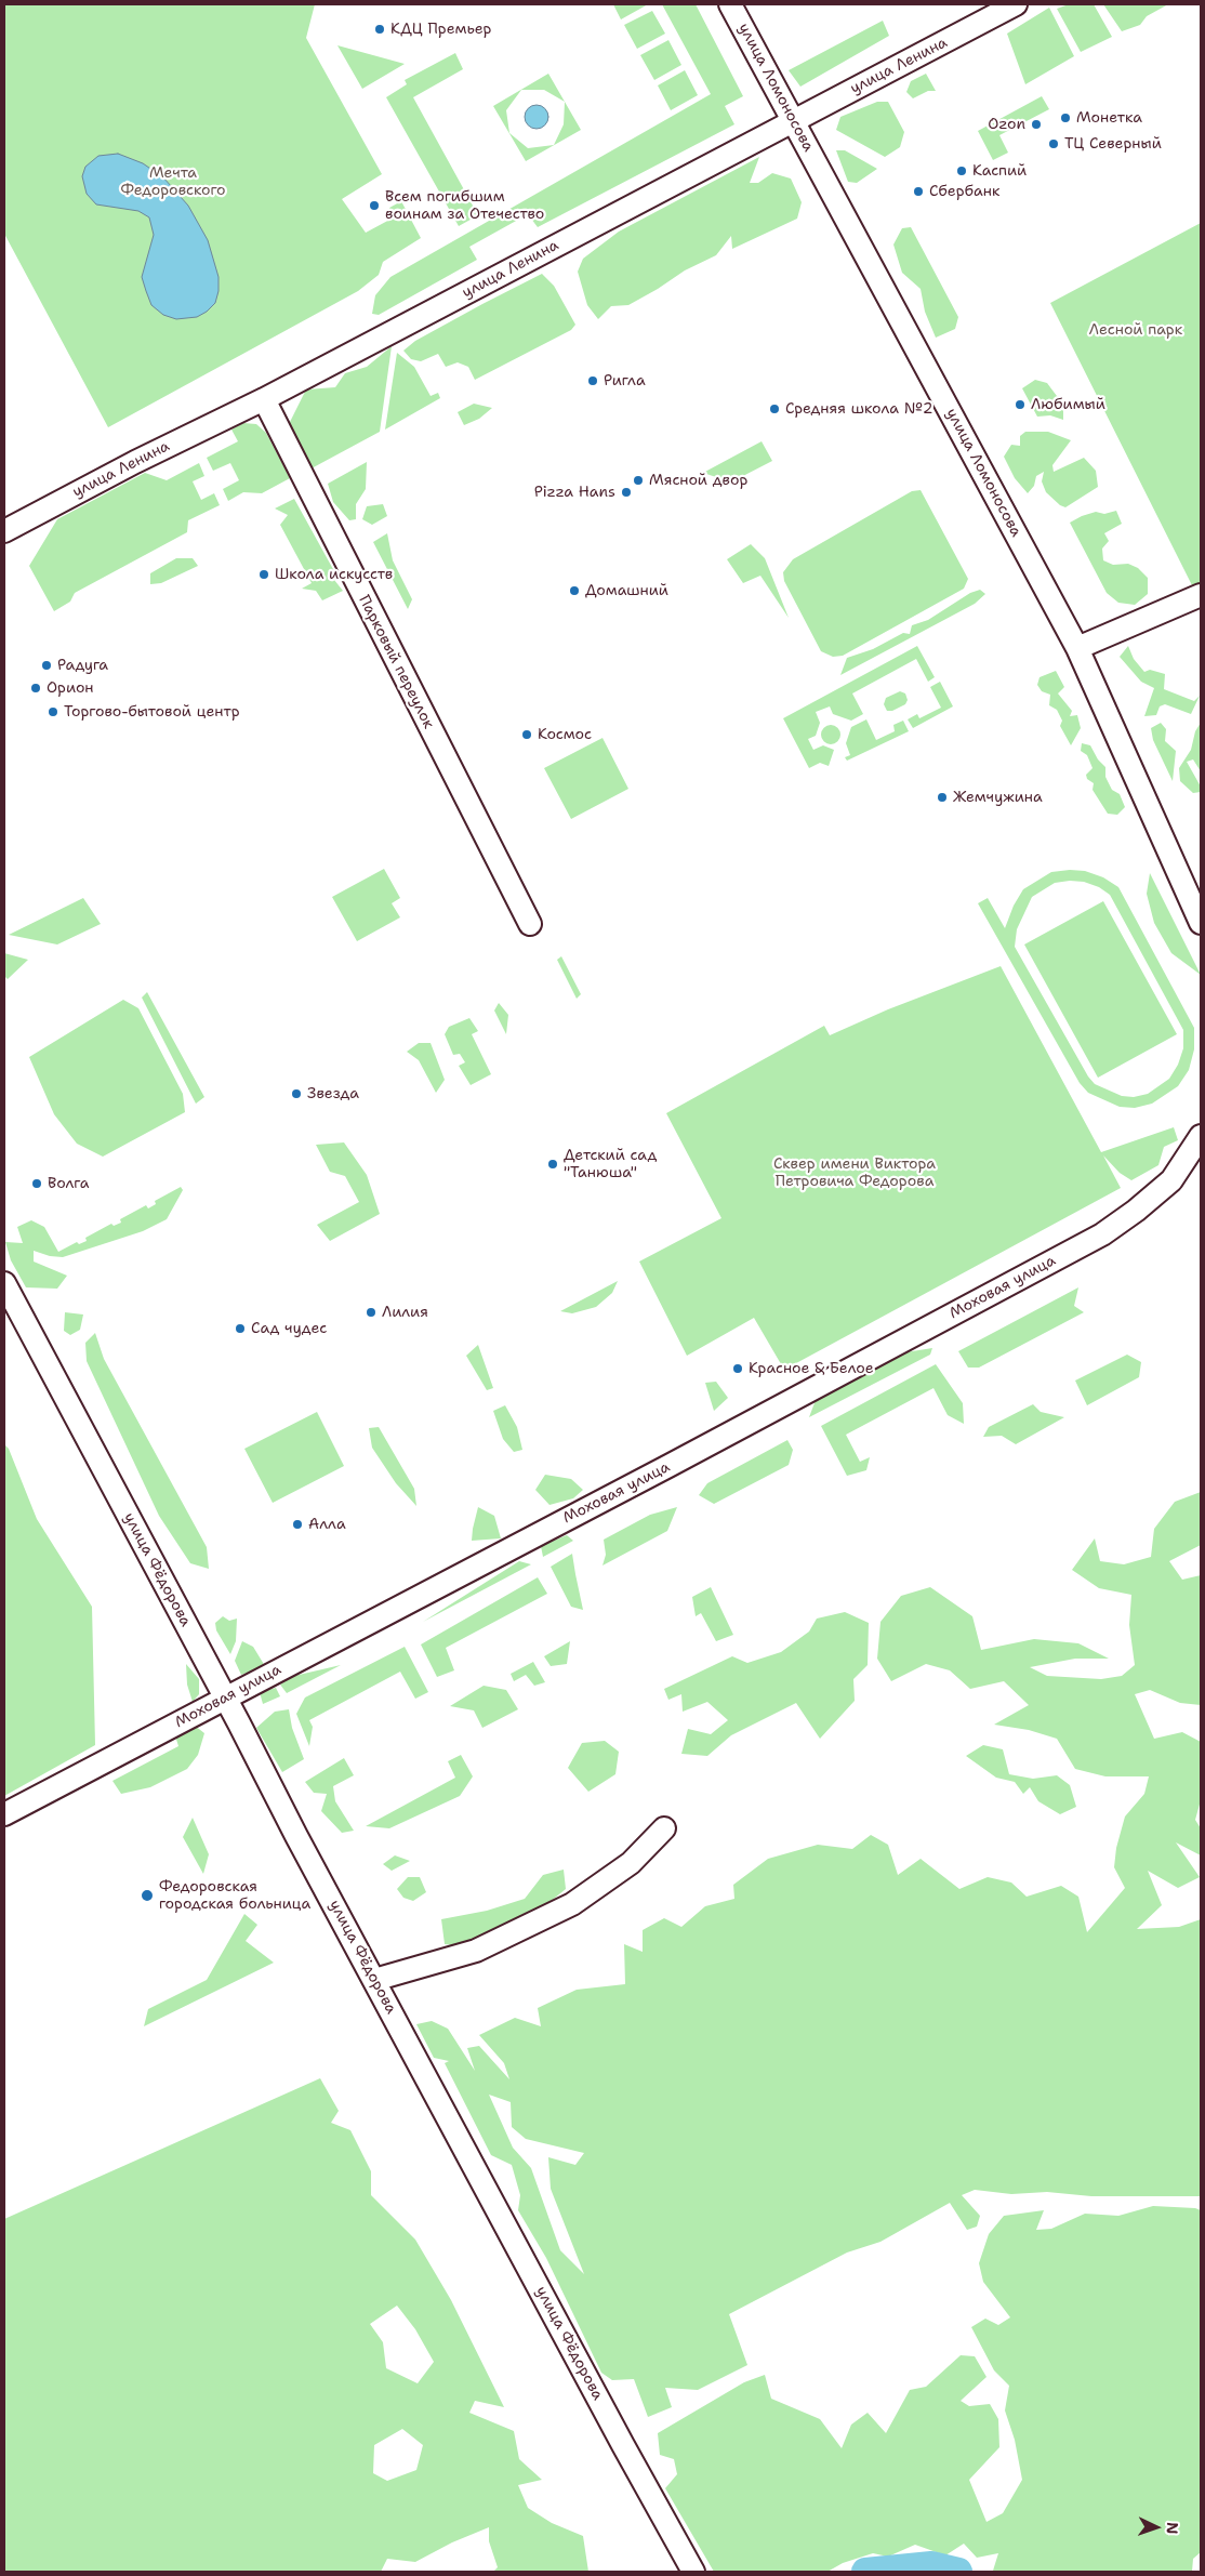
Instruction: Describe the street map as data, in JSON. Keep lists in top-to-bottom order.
{
  "streets": {
    "street": [
      "улица Ленина",
      "улица Ломоносова",
      "Парковый переулок",
      "Моховая улица",
      "улица Фёдорова"
    ]
  },
  "crossings": [
    ["улица Ленина", "улица Ломоносова"],
    ["улица Ленина", "Парковый переулок"],
    ["Моховая улица", "улица Фёдорова"]
  ],
  "parks": ["Мечта Федоровского", "Лесной парк", "Сквер имени Виктора Петровича Федорова"],
  "places": [
    "КДЦ Премьер",
    "Монетка",
    "Ozon",
    "ТЦ Северный",
    "Каспий",
    "Сбербанк",
    "Всем погибшим воинам за Отечество",
    "Ригла",
    "Любимый",
    "Средняя школа №2",
    "Мясной двор",
    "Pizza Hans",
    "Школа искусств",
    "Домашний",
    "Радуга",
    "Орион",
    "Торгово-бытовой центр",
    "Космос",
    "Жемчужина",
    "Звезда",
    "Детский сад \"Танюша\"",
    "Волга",
    "Лилия",
    "Сад чудес",
    "Красное & Белое",
    "Алла",
    "Федоровская городская больница"
  ],
  "north": "right"
}
